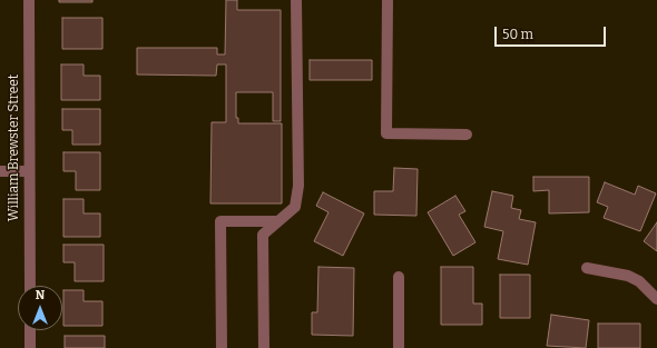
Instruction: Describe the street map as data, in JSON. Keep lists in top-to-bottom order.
{
  "streets": {
    "street": ["William Brewster Street"]
  },
  "scale_bar": "50 m",
  "north": "top"
}
